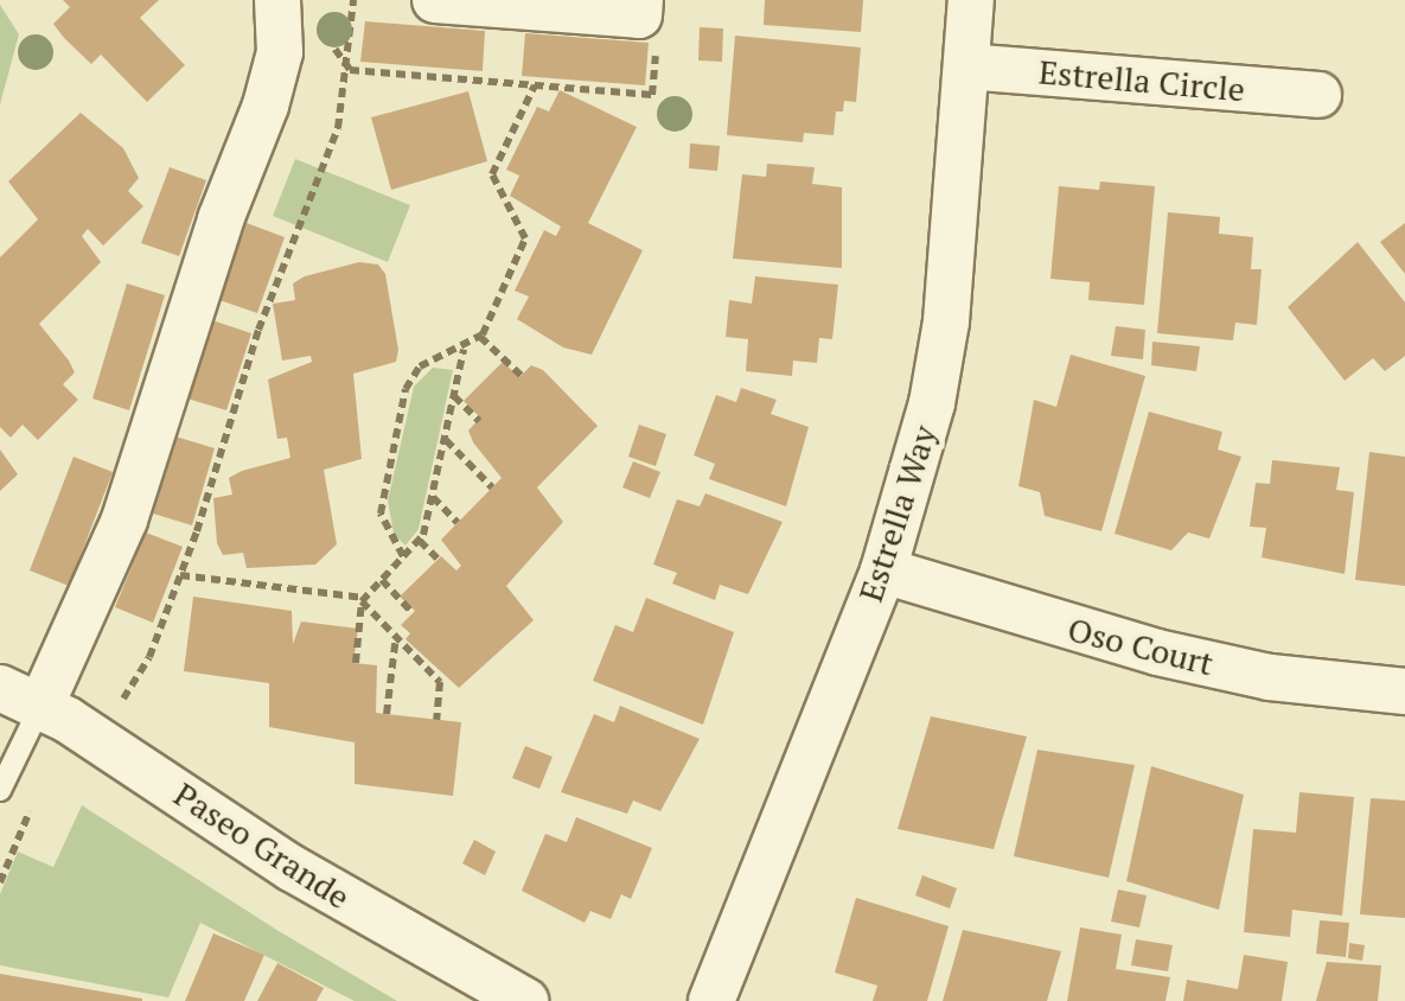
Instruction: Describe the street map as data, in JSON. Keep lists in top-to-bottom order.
{
  "streets": {
    "street": [
      "Estrella Circle",
      "Estrella Way",
      "Oso Court",
      "Paseo Grande"
    ]
  },
  "crossings": [
    ["Estrella Circle", "Estrella Way"],
    ["Estrella Way", "Oso Court"]
  ]
}
